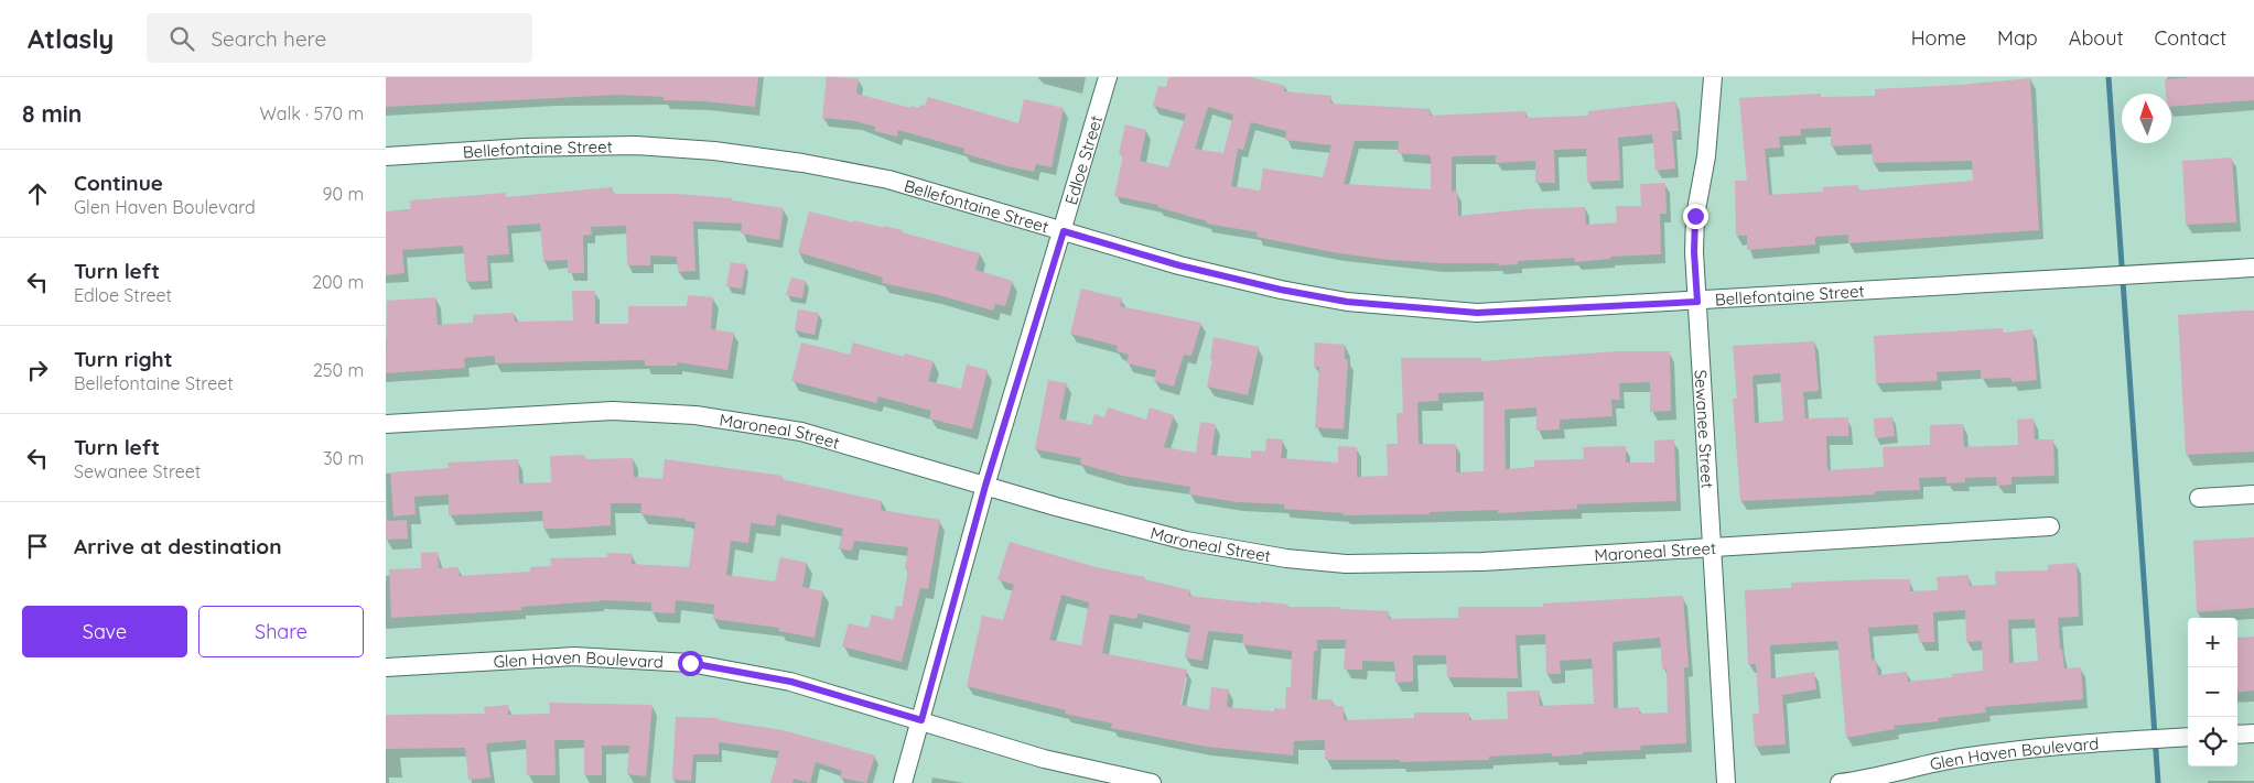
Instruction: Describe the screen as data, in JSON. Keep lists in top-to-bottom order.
{
  "streets": {
    "street": [
      "Bellefontaine Street",
      "Edloe Street",
      "Sewanee Street",
      "Maroneal Street",
      "Glen Haven Boulevard"
    ]
  },
  "crossings": [
    ["Bellefontaine Street", "Edloe Street"],
    ["Bellefontaine Street", "Sewanee Street"],
    ["Edloe Street", "Maroneal Street"],
    ["Edloe Street", "Glen Haven Boulevard"],
    ["Sewanee Street", "Maroneal Street"]
  ],
  "north": "top",
  "page": {
    "header": "Atlasly",
    "search": "Search here",
    "nav": [
      "Home",
      "Map",
      "About",
      "Contact"
    ],
    "heading": ["8 min", "Walk · 570 m"],
    "list": [
      ["Continue", "Glen Haven Boulevard", "90 m"],
      ["Turn left", "Edloe Street", "200 m"],
      ["Turn right", "Bellefontaine Street", "250 m"],
      ["Turn left", "Sewanee Street", "30 m"],
      "Arrive at destination"
    ],
    "buttons": ["Save", "Share"],
    "map_buttons": ["+", "−"]
  }
}
